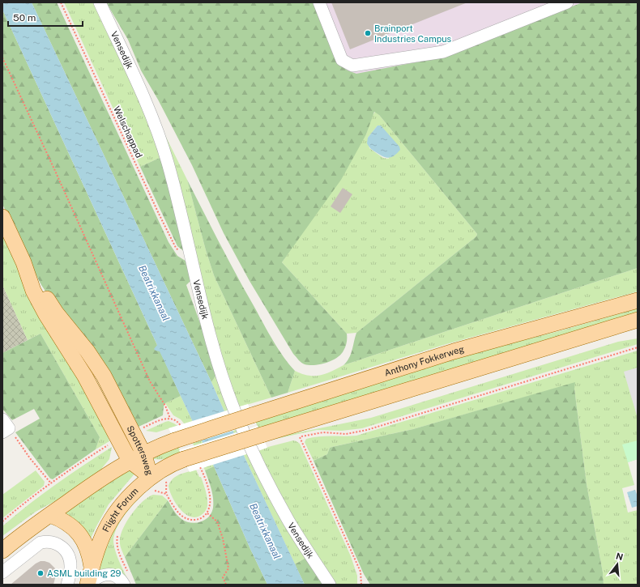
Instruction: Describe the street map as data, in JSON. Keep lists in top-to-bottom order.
{
  "streets": {
    "main road": ["Anthony Fokkerweg", "Spottersweg", "Flight Forum"],
    "street": ["Vensedijk"],
    "path": ["Welschappad"]
  },
  "crossings": [
    ["Vensedijk", "Welschappad"],
    ["Anthony Fokkerweg", "Spottersweg"],
    ["Spottersweg", "Flight Forum"]
  ],
  "water": ["Beatrixkanaal"],
  "places": ["Brainport Industries Campus", "ASML building 29"],
  "scale_bar": "50 m",
  "north": "top"
}
